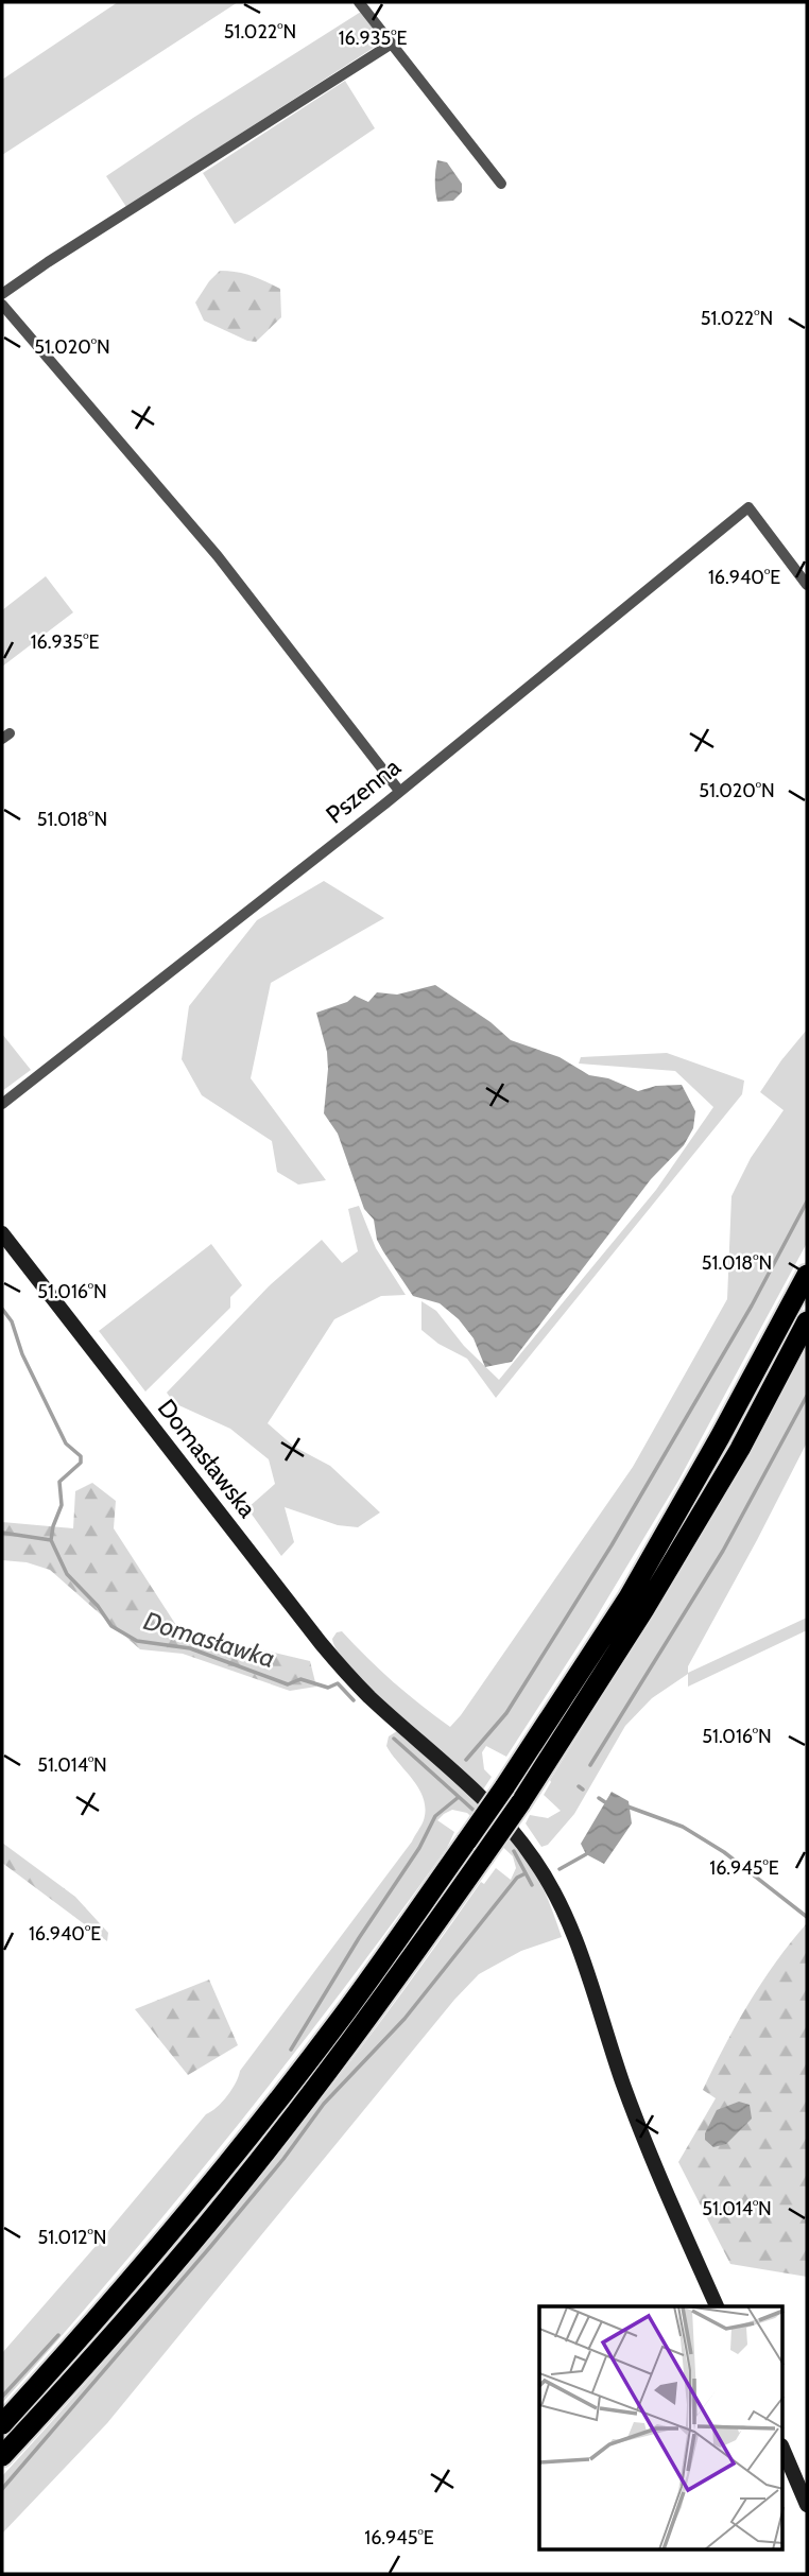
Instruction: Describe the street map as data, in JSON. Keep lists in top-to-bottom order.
{
  "streets": {
    "street": ["Pszenna", "Domasławska"]
  },
  "water": ["Domasławka"],
  "coordinates": [
    "51.022°N",
    "16.935°E",
    "51.020°N",
    "16.940°E",
    "51.018°N",
    "51.016°N",
    "51.014°N",
    "16.945°E",
    "51.012°N"
  ]
}
